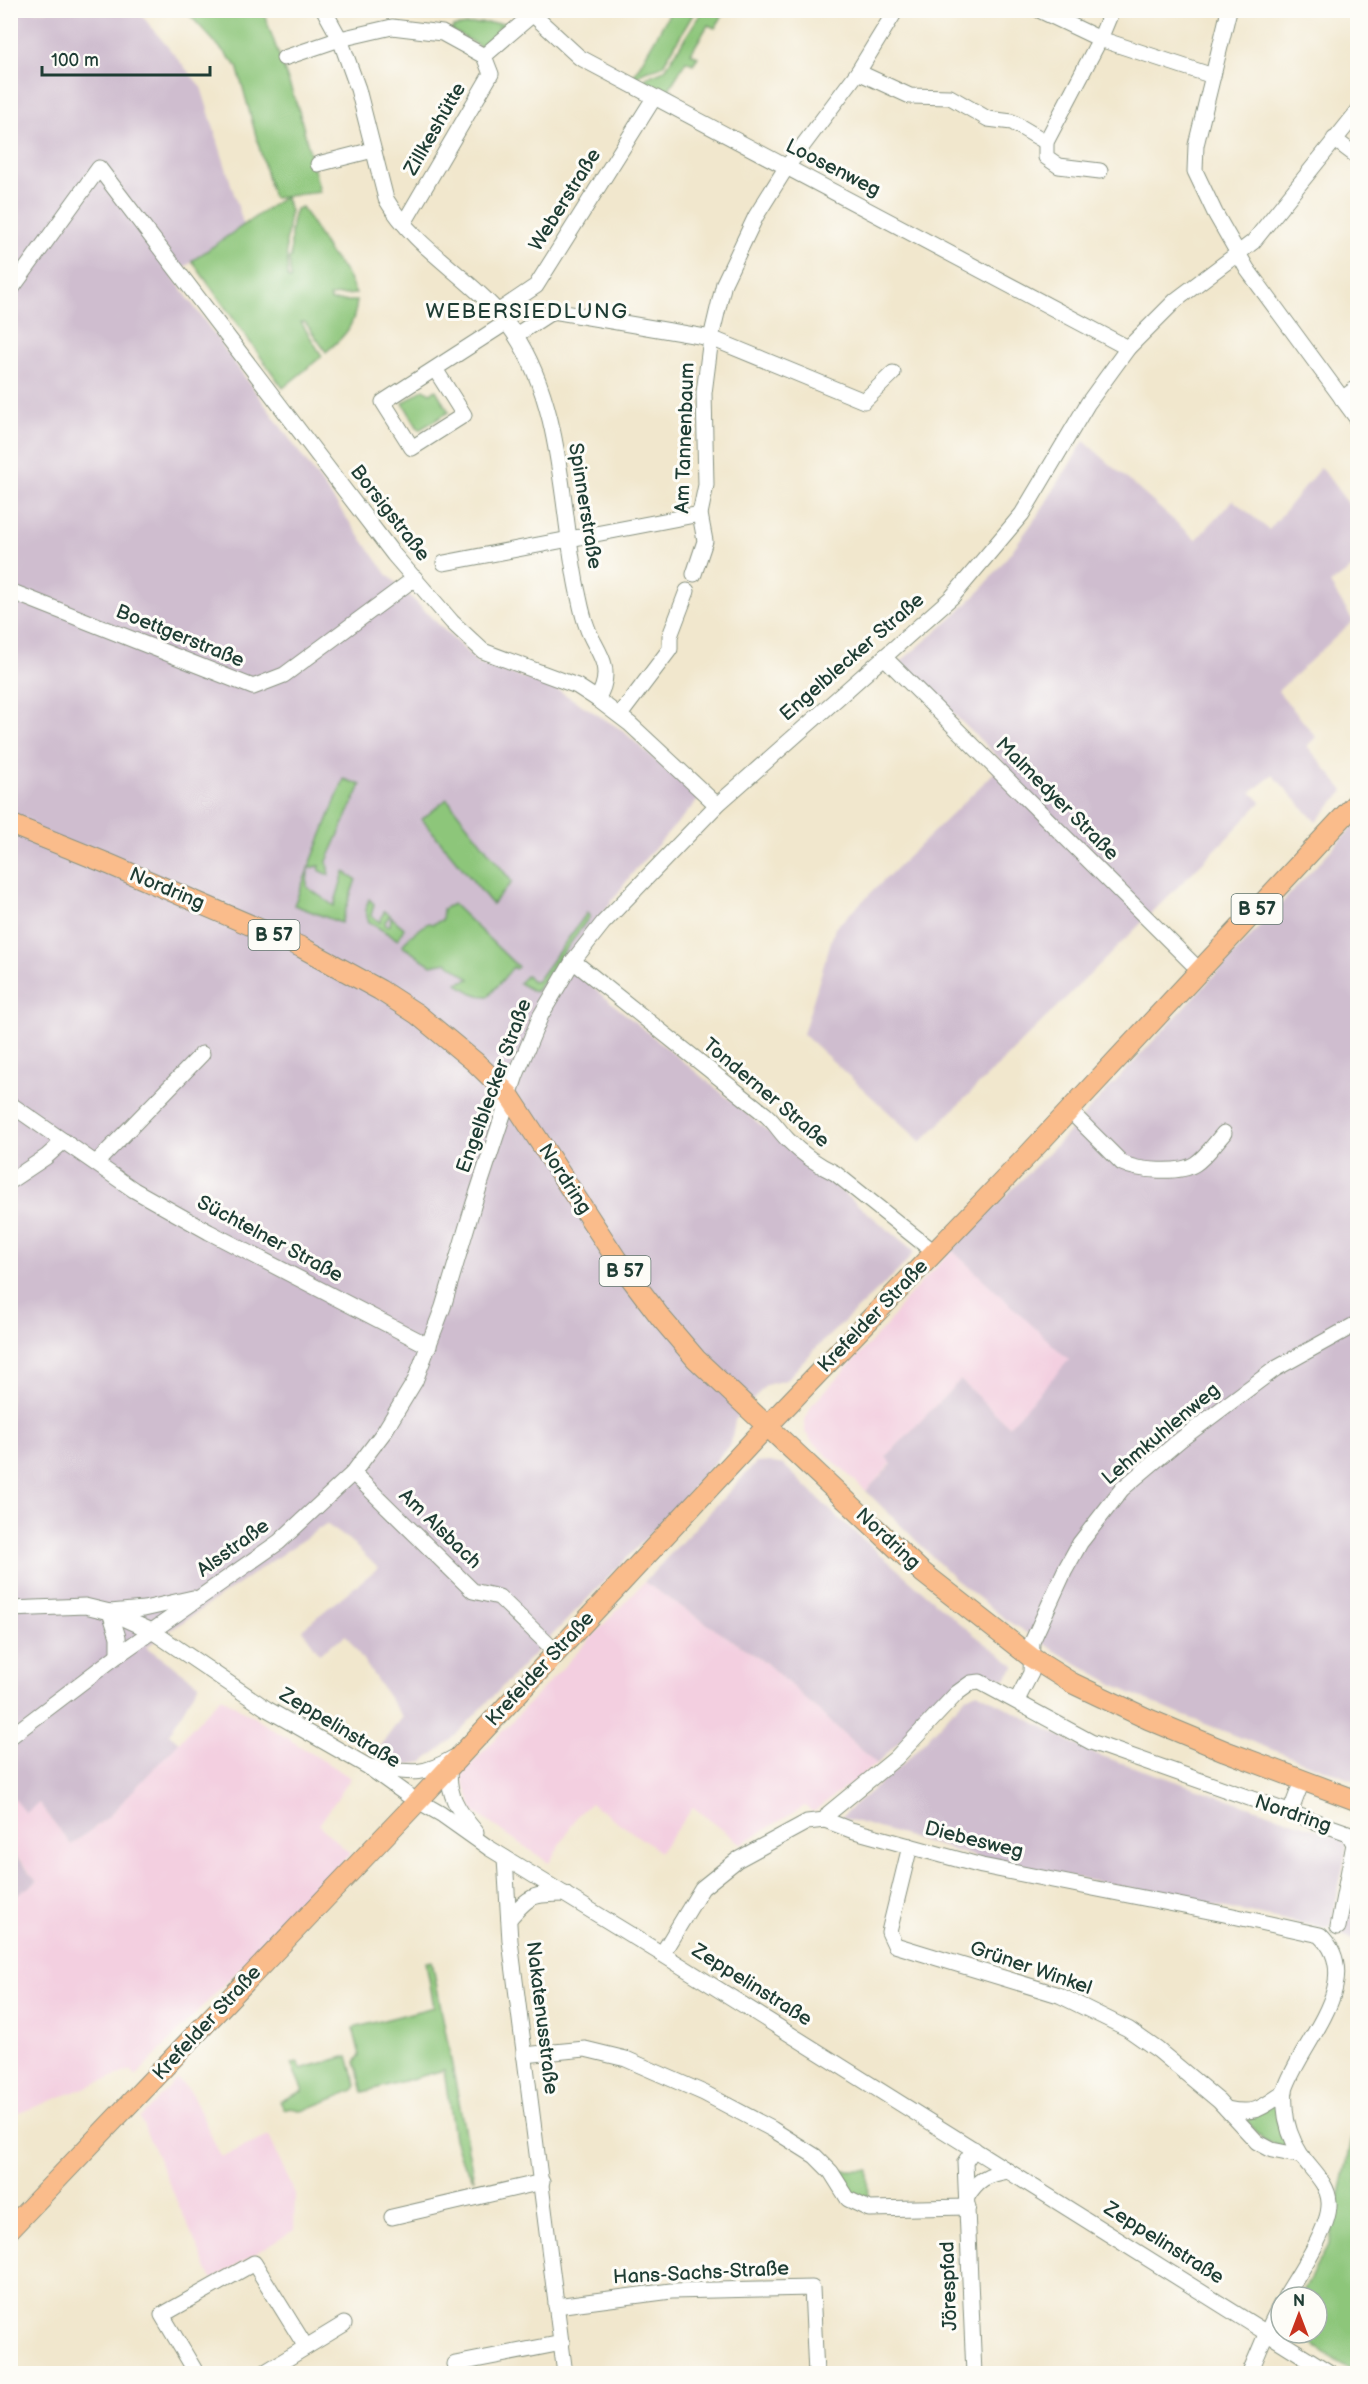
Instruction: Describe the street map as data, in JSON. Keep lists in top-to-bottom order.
{
  "streets": {
    "main road": ["Nordring", "B 57", "Krefelder Straße"],
    "street": [
      "Zillkeshütte",
      "Loosenweg",
      "Weberstraße",
      "Am Tannenbaum",
      "Spinnerstraße",
      "Borsigstraße",
      "Boettgerstraße",
      "Engelblecker Straße",
      "Malmedyer Straße",
      "Tonderner Straße",
      "Süchtelner Straße",
      "Lehmkuhlenweg",
      "Am Alsbach",
      "Alsstraße",
      "Zeppelinstraße",
      "Diebesweg",
      "Grüner Winkel",
      "Nakatenusstraße",
      "Hans-Sachs-Straße",
      "Jörespfad"
    ]
  },
  "crossings": [
    ["Zillkeshütte", "Spinnerstraße"],
    ["Loosenweg", "Weberstraße"],
    ["Loosenweg", "Am Tannenbaum"],
    ["Loosenweg", "Engelblecker Straße"],
    ["Weberstraße", "Spinnerstraße"],
    ["Spinnerstraße", "Borsigstraße"],
    ["Borsigstraße", "Boettgerstraße"],
    ["Borsigstraße", "Engelblecker Straße"],
    ["Engelblecker Straße", "Malmedyer Straße"],
    ["Engelblecker Straße", "Nordring"],
    ["Engelblecker Straße", "Tonderner Straße"],
    ["Engelblecker Straße", "Süchtelner Straße"],
    ["Engelblecker Straße", "Alsstraße"],
    ["Malmedyer Straße", "Krefelder Straße"],
    ["Nordring", "Krefelder Straße"],
    ["Nordring", "Lehmkuhlenweg"],
    ["Nordring", "Diebesweg"],
    ["Tonderner Straße", "Krefelder Straße"],
    ["Süchtelner Straße", "Alsstraße"],
    ["Krefelder Straße", "Am Alsbach"],
    ["Krefelder Straße", "Zeppelinstraße"],
    ["Am Alsbach", "Alsstraße"],
    ["Alsstraße", "Zeppelinstraße"],
    ["Zeppelinstraße", "Nakatenusstraße"],
    ["Zeppelinstraße", "Jörespfad"],
    ["Diebesweg", "Grüner Winkel"],
    ["Nakatenusstraße", "Hans-Sachs-Straße"]
  ],
  "districts": ["WEBERSIEDLUNG"],
  "scale_bar": "100 m",
  "north": "top"
}
